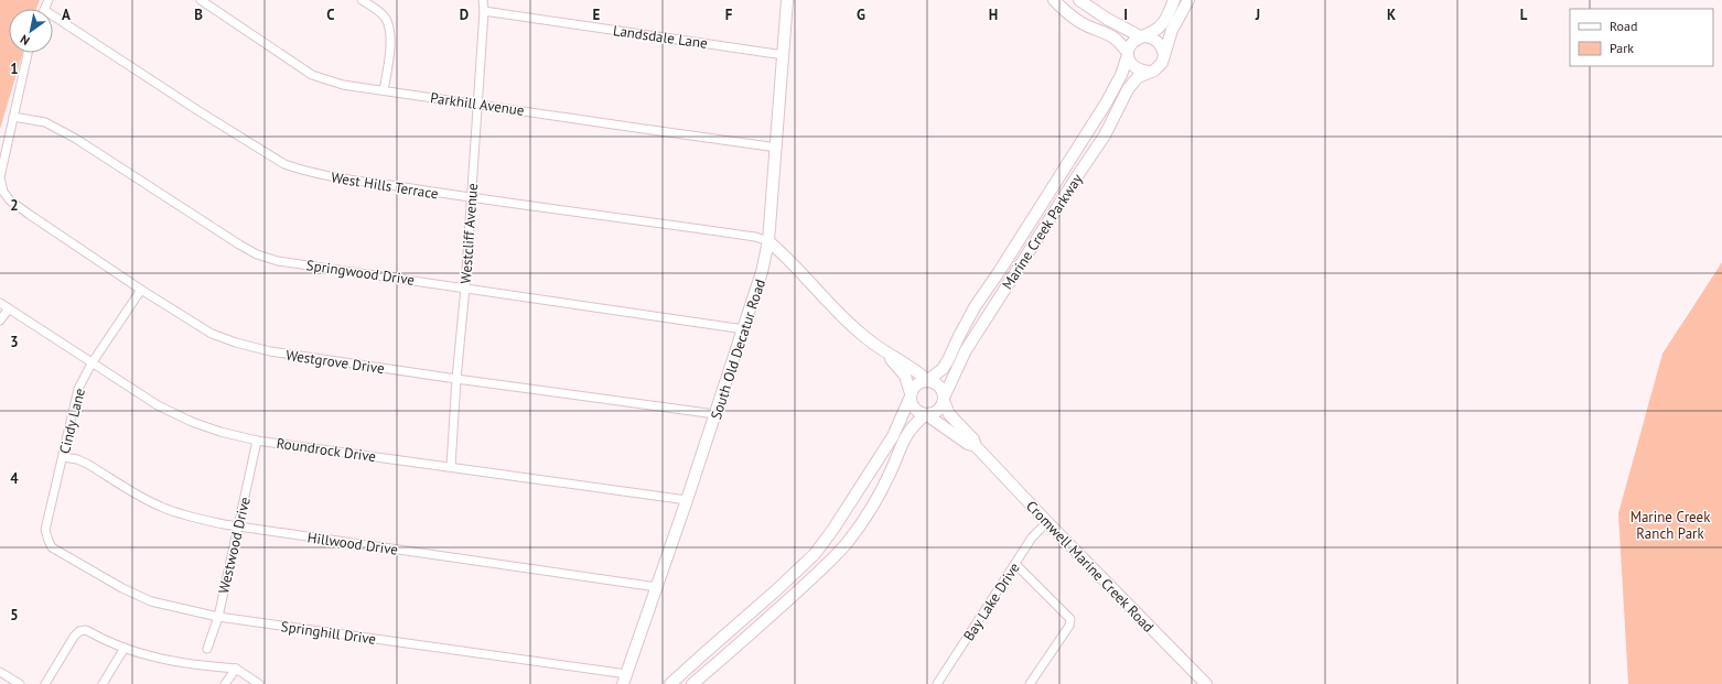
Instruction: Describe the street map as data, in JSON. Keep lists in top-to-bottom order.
{
  "streets": {
    "main road": ["Marine Creek Parkway", "South Old Decatur Road", "Cromwell Marine Creek Road"],
    "street": [
      "Landsdale Lane",
      "Parkhill Avenue",
      "West Hills Terrace",
      "Westcliff Avenue",
      "Springwood Drive",
      "Westgrove Drive",
      "Cindy Lane",
      "Roundrock Drive",
      "Hillwood Drive",
      "Westwood Drive",
      "Bay Lake Drive",
      "Springhill Drive"
    ]
  },
  "crossings": [
    ["Landsdale Lane", "Westcliff Avenue"],
    ["Landsdale Lane", "South Old Decatur Road"],
    ["Parkhill Avenue", "Westcliff Avenue"],
    ["Parkhill Avenue", "South Old Decatur Road"],
    ["West Hills Terrace", "Westcliff Avenue"],
    ["West Hills Terrace", "South Old Decatur Road"],
    ["Marine Creek Parkway", "Cromwell Marine Creek Road"],
    ["Westcliff Avenue", "Springwood Drive"],
    ["Westcliff Avenue", "Westgrove Drive"],
    ["Westcliff Avenue", "Roundrock Drive"],
    ["Springwood Drive", "South Old Decatur Road"],
    ["South Old Decatur Road", "Westgrove Drive"],
    ["South Old Decatur Road", "Roundrock Drive"],
    ["South Old Decatur Road", "Hillwood Drive"],
    ["South Old Decatur Road", "Springhill Drive"],
    ["Westgrove Drive", "Cindy Lane"],
    ["Cindy Lane", "Roundrock Drive"],
    ["Cindy Lane", "Hillwood Drive"],
    ["Cindy Lane", "Springhill Drive"],
    ["Roundrock Drive", "Westwood Drive"],
    ["Hillwood Drive", "Westwood Drive"],
    ["Westwood Drive", "Springhill Drive"],
    ["Cromwell Marine Creek Road", "Bay Lake Drive"]
  ],
  "parks": ["Marine Creek Ranch Park"],
  "legend": ["Road", "Park"],
  "north": "bottom left",
  "grid": {
    "columns": [
      "A",
      "B",
      "C",
      "D",
      "E",
      "F",
      "G",
      "H",
      "I",
      "J",
      "K",
      "L"
    ],
    "rows": [
      "1",
      "2",
      "3",
      "4",
      "5"
    ]
  }
}
